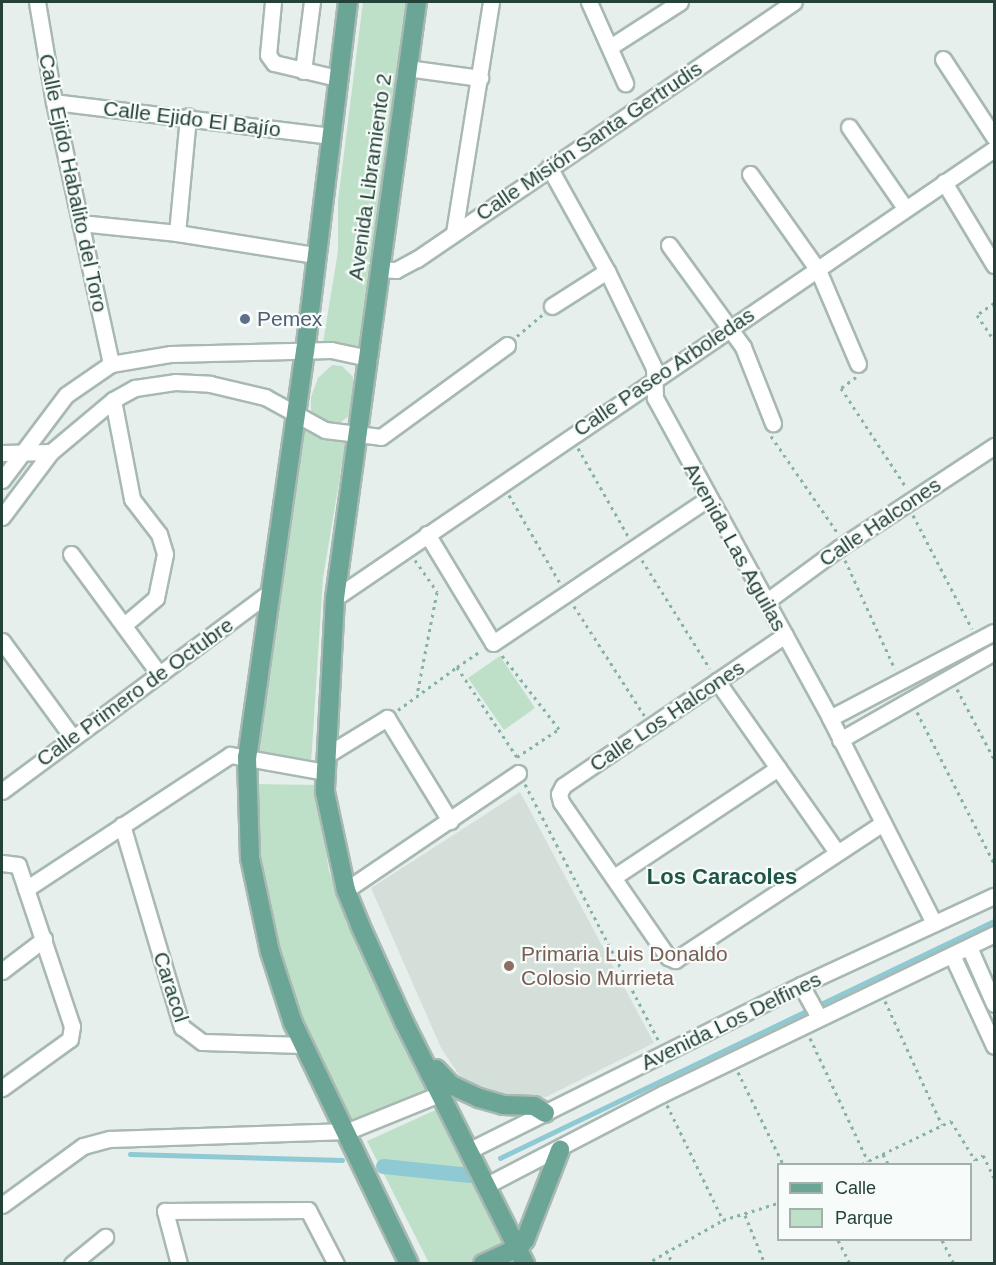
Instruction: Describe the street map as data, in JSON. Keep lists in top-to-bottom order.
{
  "streets": {
    "main road": ["Avenida Libramiento 2"],
    "street": [
      "Calle Ejido El Bajío",
      "Calle Misión Santa Gertrudis",
      "Calle Ejido Habalito del Toro",
      "Calle Paseo Arboledas",
      "Calle Halcones",
      "Avenida Las Aguilas",
      "Calle Primero de Octubre",
      "Calle Los Halcones",
      "Caracol",
      "Avenida Los Delfines"
    ]
  },
  "crossings": [
    ["Calle Ejido El Bajío", "Avenida Libramiento 2"],
    ["Calle Ejido El Bajío", "Calle Ejido Habalito del Toro"],
    ["Calle Misión Santa Gertrudis", "Avenida Libramiento 2"],
    ["Calle Misión Santa Gertrudis", "Avenida Las Aguilas"],
    ["Avenida Libramiento 2", "Calle Paseo Arboledas"],
    ["Avenida Libramiento 2", "Calle Primero de Octubre"],
    ["Avenida Libramiento 2", "Caracol"],
    ["Avenida Libramiento 2", "Avenida Los Delfines"],
    ["Calle Paseo Arboledas", "Avenida Las Aguilas"],
    ["Calle Halcones", "Avenida Las Aguilas"],
    ["Avenida Las Aguilas", "Calle Los Halcones"],
    ["Avenida Las Aguilas", "Avenida Los Delfines"]
  ],
  "districts": ["Los Caracoles"],
  "places": ["Pemex", "Primaria Luis Donaldo Colosio Murrieta"],
  "legend": ["Calle", "Parque"]
}
